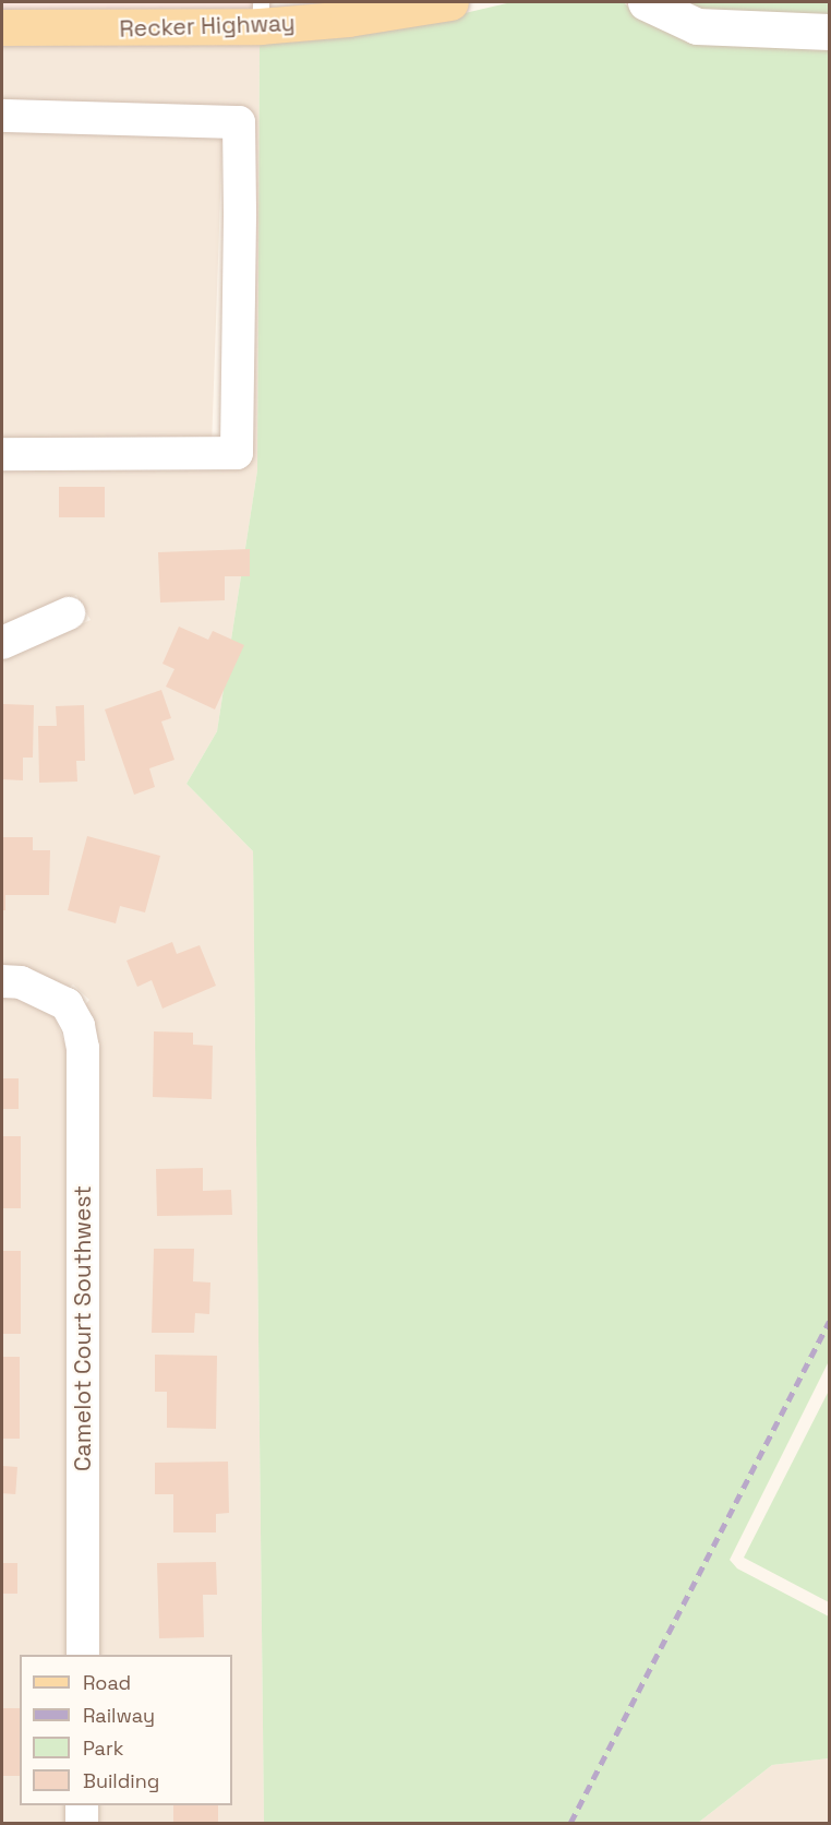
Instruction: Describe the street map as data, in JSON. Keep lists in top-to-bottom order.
{
  "streets": {
    "main road": ["Recker Highway"],
    "street": ["Camelot Court Southwest"]
  },
  "legend": [
    "Road",
    "Railway",
    "Park",
    "Building"
  ]
}
